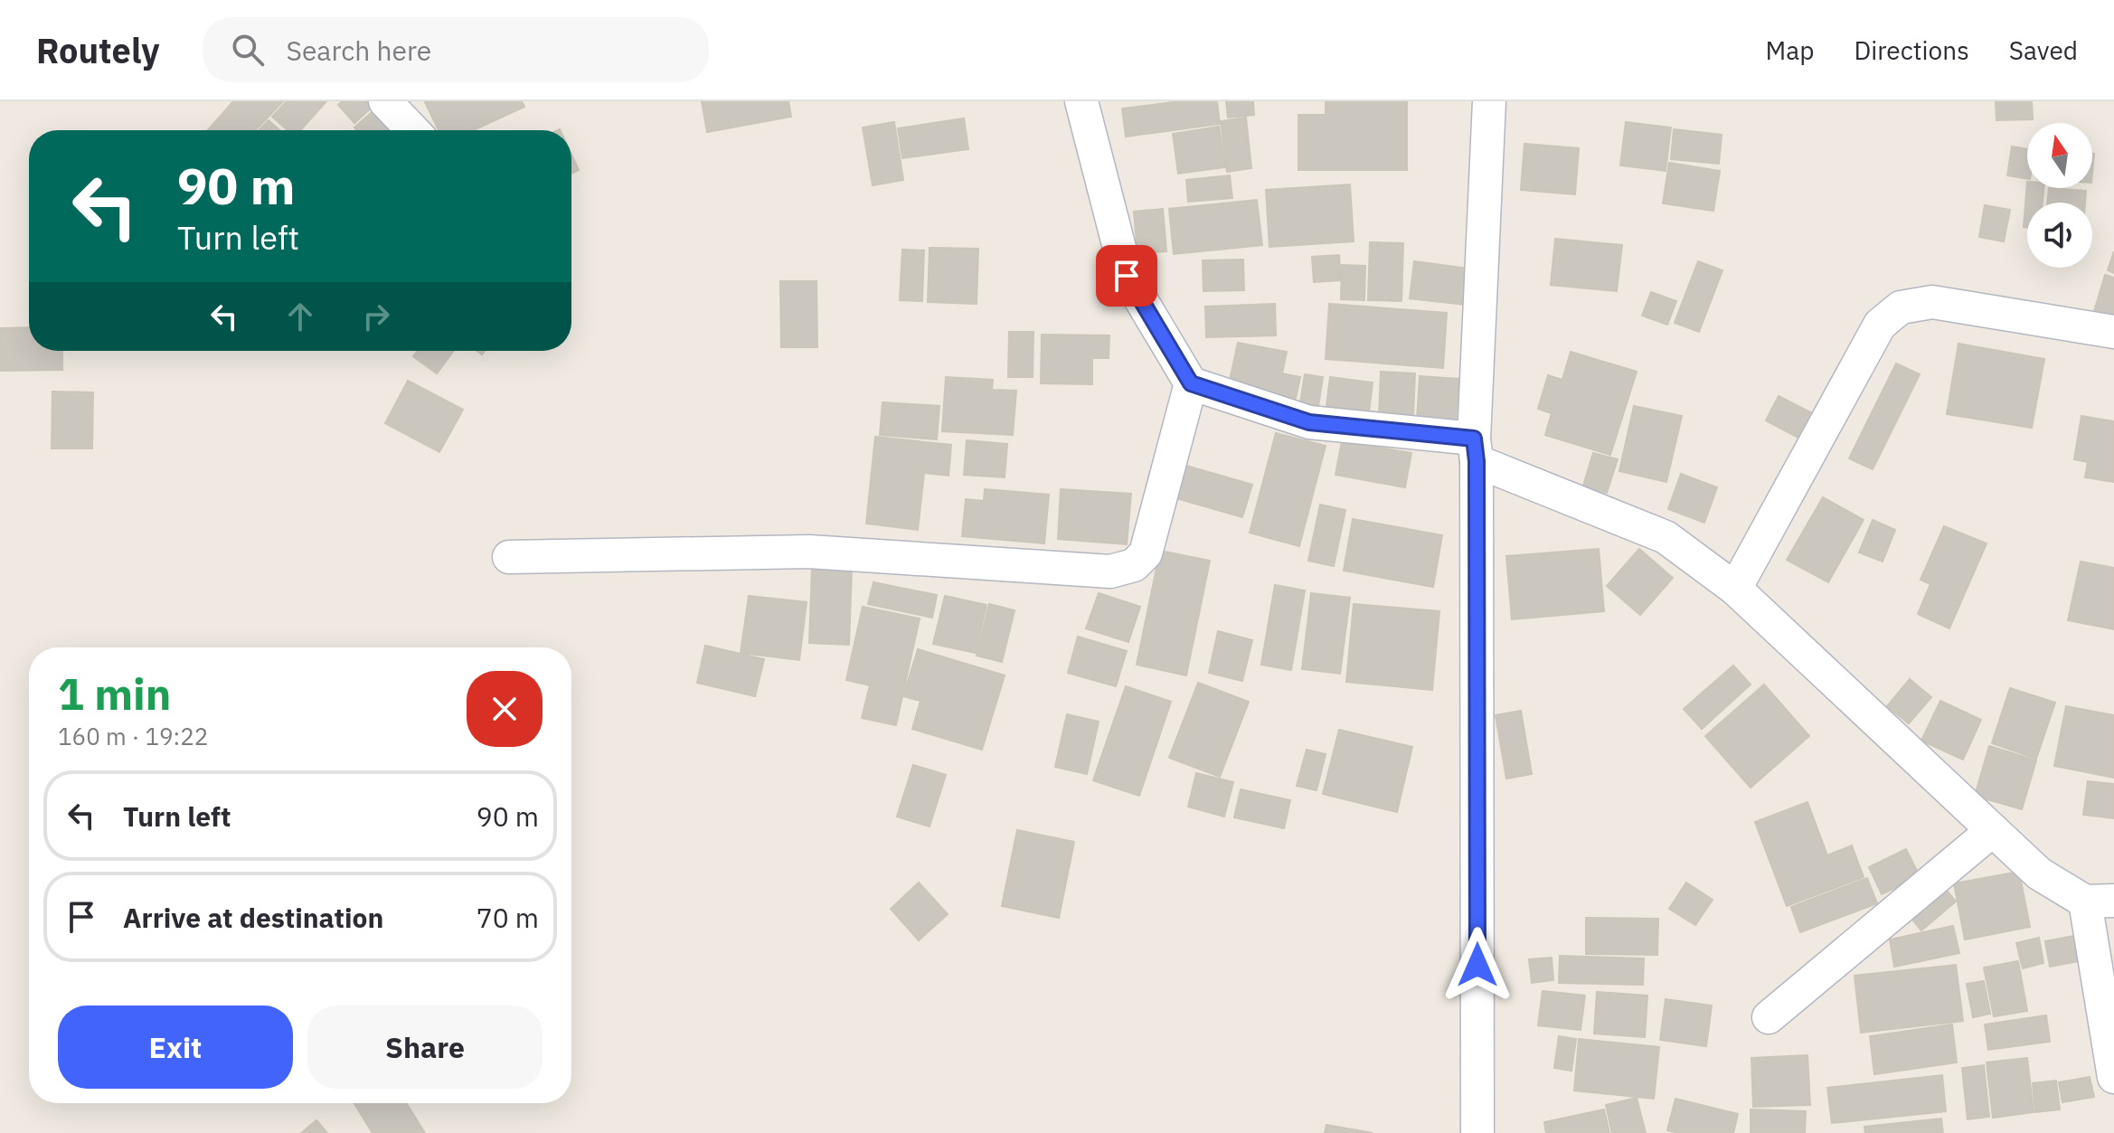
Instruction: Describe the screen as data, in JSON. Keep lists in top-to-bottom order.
{
  "north": "top",
  "page": {
    "header": "Routely",
    "search": "Search here",
    "nav": ["Map", "Directions", "Saved"],
    "turn": ["90 m", "Turn left"],
    "heading": ["1 min", "160 m · 19:22"],
    "list": [
      {
        "name": "Turn left",
        "value": "90 m"
      },
      {
        "name": "Arrive at destination",
        "value": "70 m"
      }
    ],
    "buttons": ["Exit", "Share"]
  }
}
